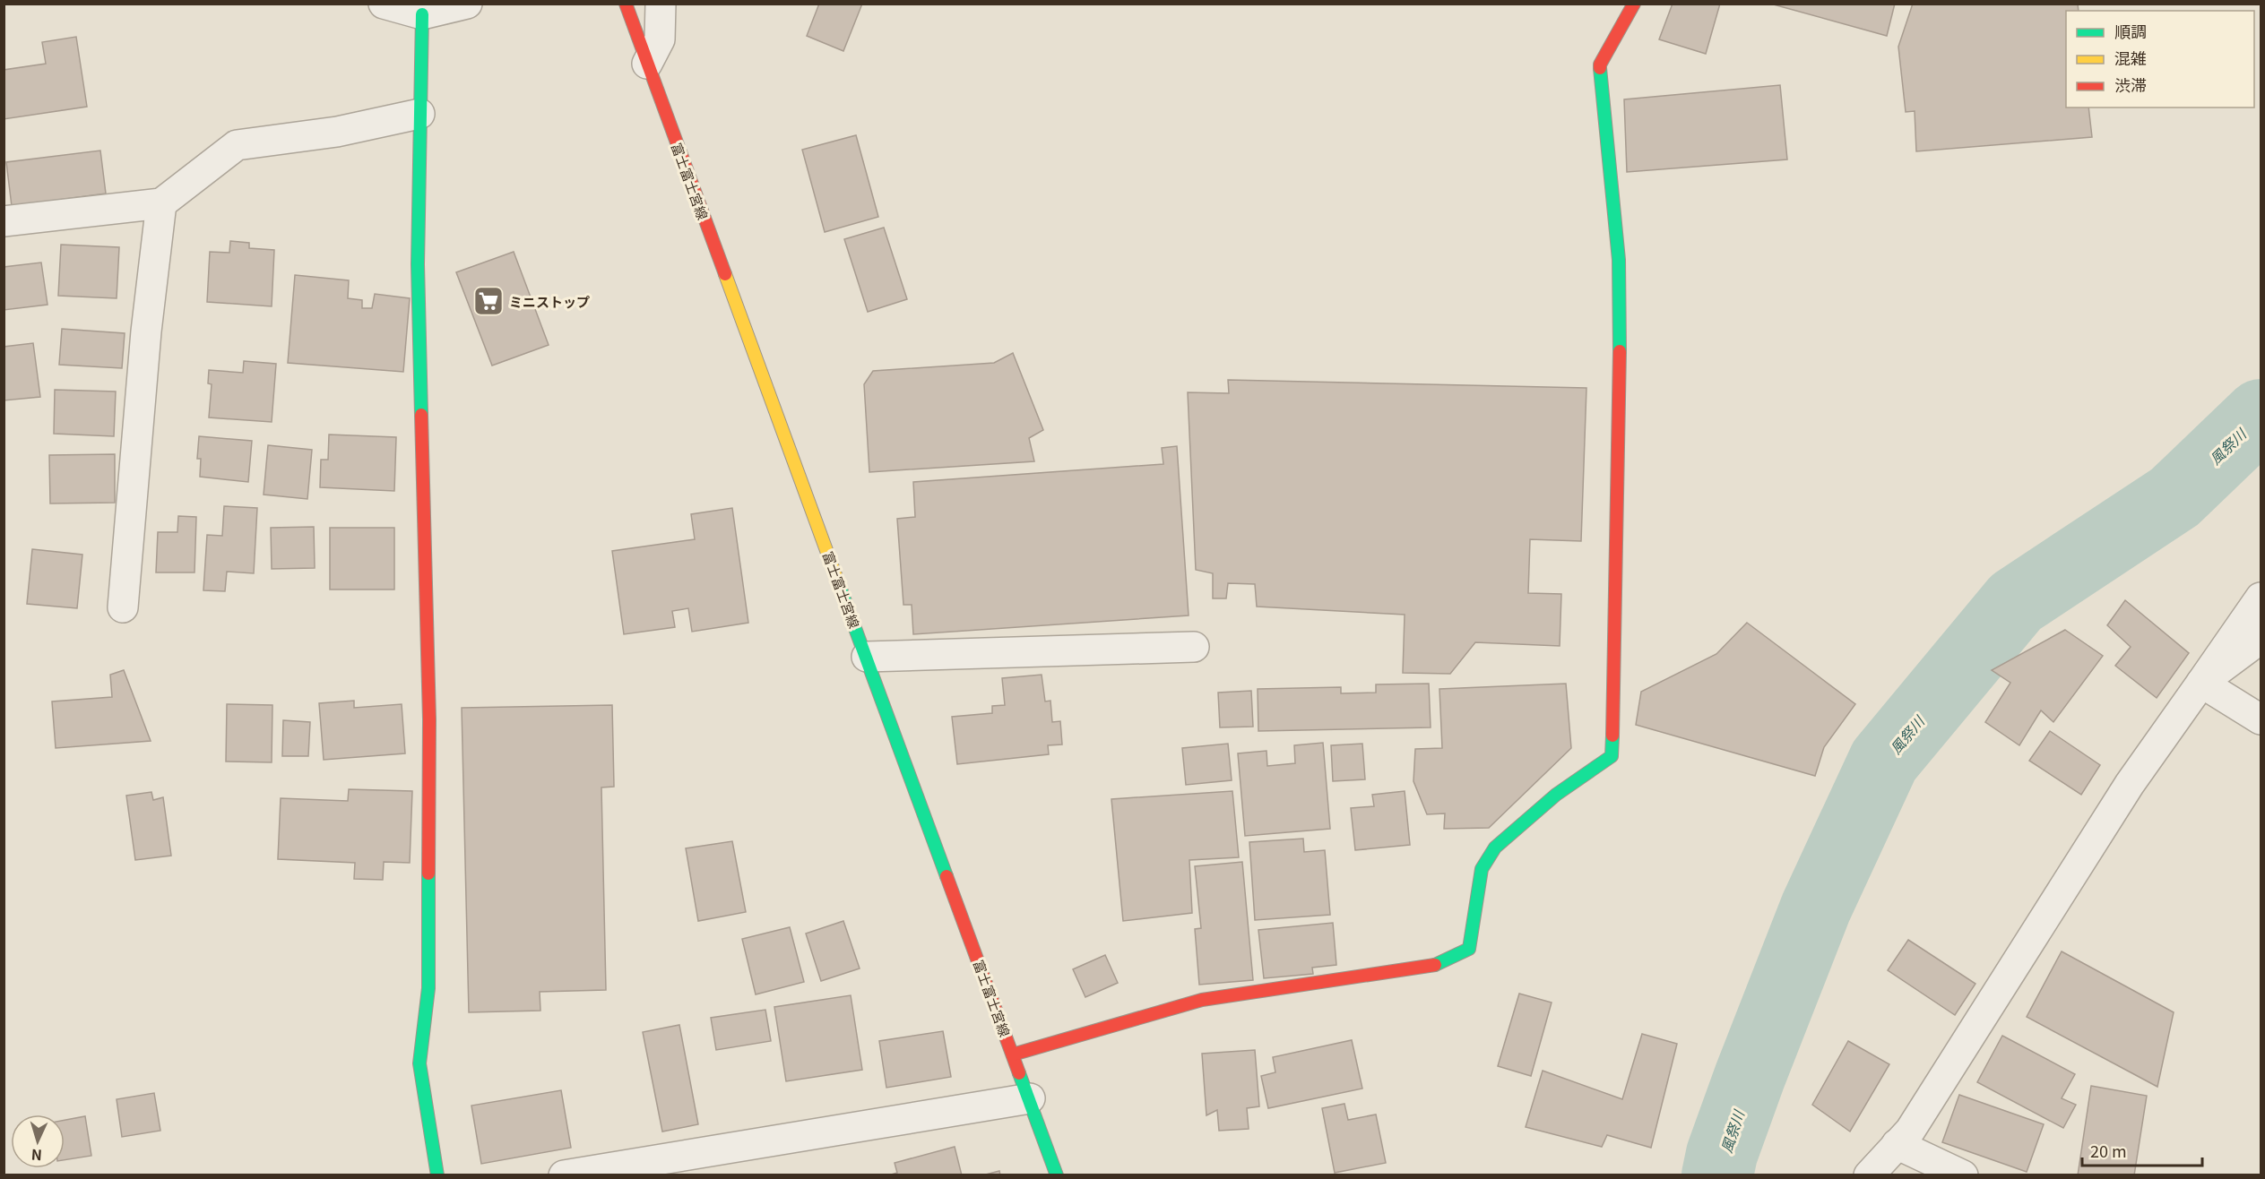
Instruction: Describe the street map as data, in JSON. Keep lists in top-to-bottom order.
{
  "streets": {
    "street": ["富士富士宮線"]
  },
  "water": ["風祭川"],
  "places": {
    "supermarket": ["ミニストップ"]
  },
  "legend": ["順調", "混雑", "渋滞"],
  "scale_bar": "20 m",
  "north": "bottom"
}
